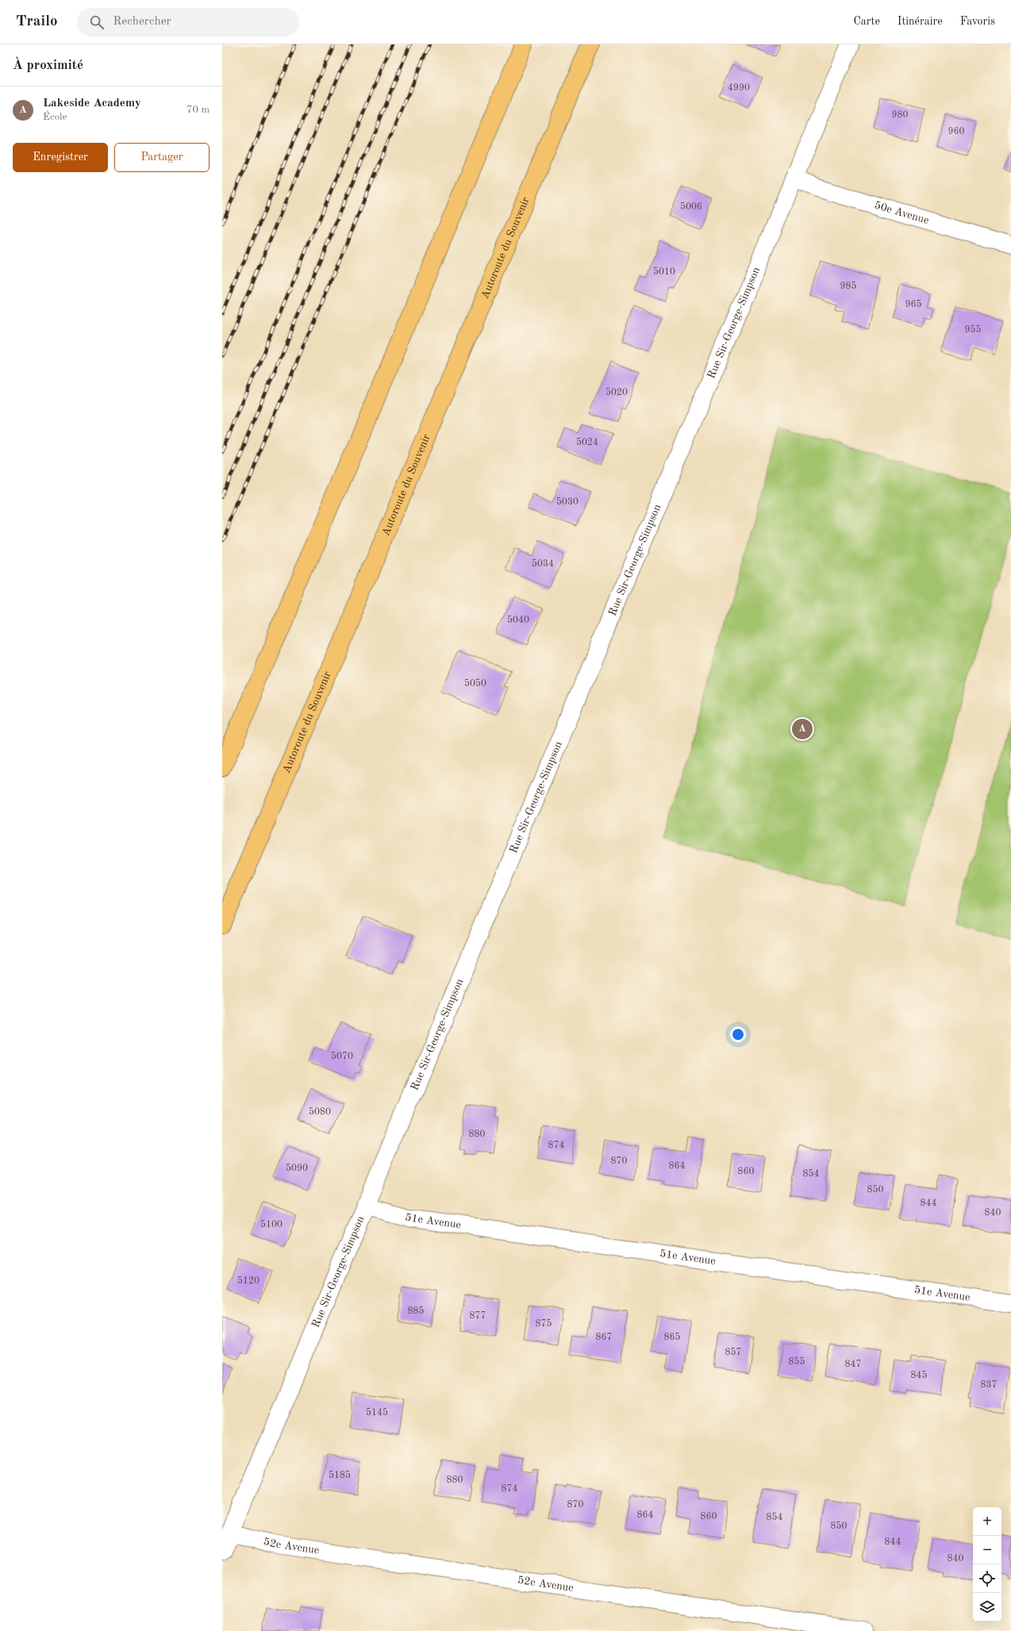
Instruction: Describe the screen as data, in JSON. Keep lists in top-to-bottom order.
{
  "streets": {
    "highway": ["Autoroute du Souvenir"],
    "street": [
      "50e Avenue",
      "Rue Sir-George-Simpson",
      "51e Avenue",
      "52e Avenue"
    ]
  },
  "crossings": [
    ["50e Avenue", "Rue Sir-George-Simpson"],
    ["Rue Sir-George-Simpson", "51e Avenue"],
    ["Rue Sir-George-Simpson", "52e Avenue"]
  ],
  "house_numbers": [
    "4990",
    "980",
    "960",
    "5006",
    "5010",
    "985",
    "965",
    "955",
    "5020",
    "5024",
    "5030",
    "5034",
    "5040",
    "5050",
    "5070",
    "5080",
    "880",
    "874",
    "870",
    "864",
    "5090",
    "860",
    "854",
    "850",
    "844",
    "840",
    "5100",
    "5120",
    "885",
    "877",
    "875",
    "867",
    "865",
    "857",
    "855",
    "847",
    "845",
    "837",
    "5145",
    "5185",
    "880",
    "874",
    "870",
    "864",
    "860",
    "854",
    "850",
    "844",
    "840"
  ],
  "page": {
    "header": "Trailo",
    "search": "Rechercher",
    "nav": ["Carte", "Itinéraire", "Favoris"],
    "heading": "À proximité",
    "list": [
      {
        "mark": "A",
        "name": "Lakeside Academy",
        "note": "École",
        "value": "70 m"
      }
    ],
    "buttons": ["Enregistrer", "Partager"],
    "pins": "A",
    "map_buttons": ["+", "−"]
  }
}
